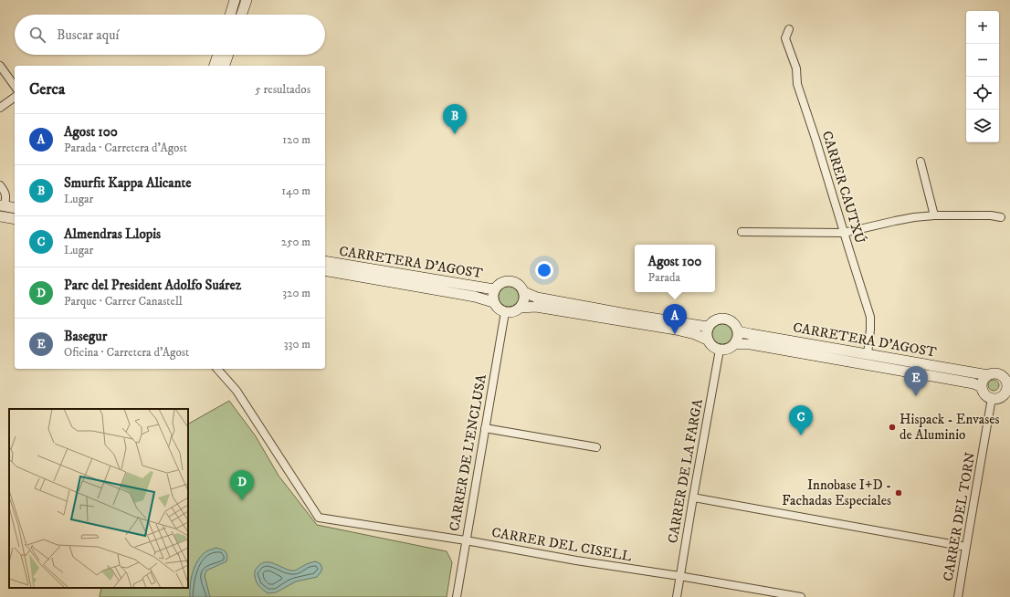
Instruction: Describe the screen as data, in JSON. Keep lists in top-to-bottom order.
{
  "streets": {
    "main road": ["CARRETERA D'AGOST"],
    "street": [
      "CARRER CAUTXÚ",
      "CARRER DE L'ENCLUSA",
      "CARRER DE LA FARGA",
      "CARRER DEL TORN",
      "CARRER DEL CISELL"
    ]
  },
  "crossings": [
    ["CARRER CAUTXÚ", "CARRETERA D'AGOST"],
    ["CARRETERA D'AGOST", "CARRER DE L'ENCLUSA"],
    ["CARRETERA D'AGOST", "CARRER DE LA FARGA"],
    ["CARRETERA D'AGOST", "CARRER DEL TORN"],
    ["CARRER DE L'ENCLUSA", "CARRER DEL CISELL"],
    ["CARRER DE LA FARGA", "CARRER DEL CISELL"]
  ],
  "places": ["Hispack - Envases de Aluminio", "Innobase I+D - Fachadas Especiales"],
  "page": {
    "map_buttons": ["+", "−"],
    "search": "Buscar aquí",
    "heading": ["Cerca", "5 resultados"],
    "pins": [
      "B",
      "A",
      "E",
      "C",
      "D"
    ],
    "list": [
      {
        "mark": "A",
        "name": "Agost 100",
        "note": "Parada · Carretera d'Agost",
        "value": "120 m"
      },
      {
        "mark": "B",
        "name": "Smurfit Kappa Alicante",
        "note": "Lugar",
        "value": "140 m"
      },
      {
        "mark": "C",
        "name": "Almendras Llopis",
        "note": "Lugar",
        "value": "250 m"
      },
      {
        "mark": "D",
        "name": "Parc del President Adolfo Suárez",
        "note": "Parque · Carrer Canastell",
        "value": "320 m"
      },
      {
        "mark": "E",
        "name": "Basegur",
        "note": "Oficina · Carretera d'Agost",
        "value": "330 m"
      }
    ],
    "popup": ["Agost 100", "Parada"]
  }
}
